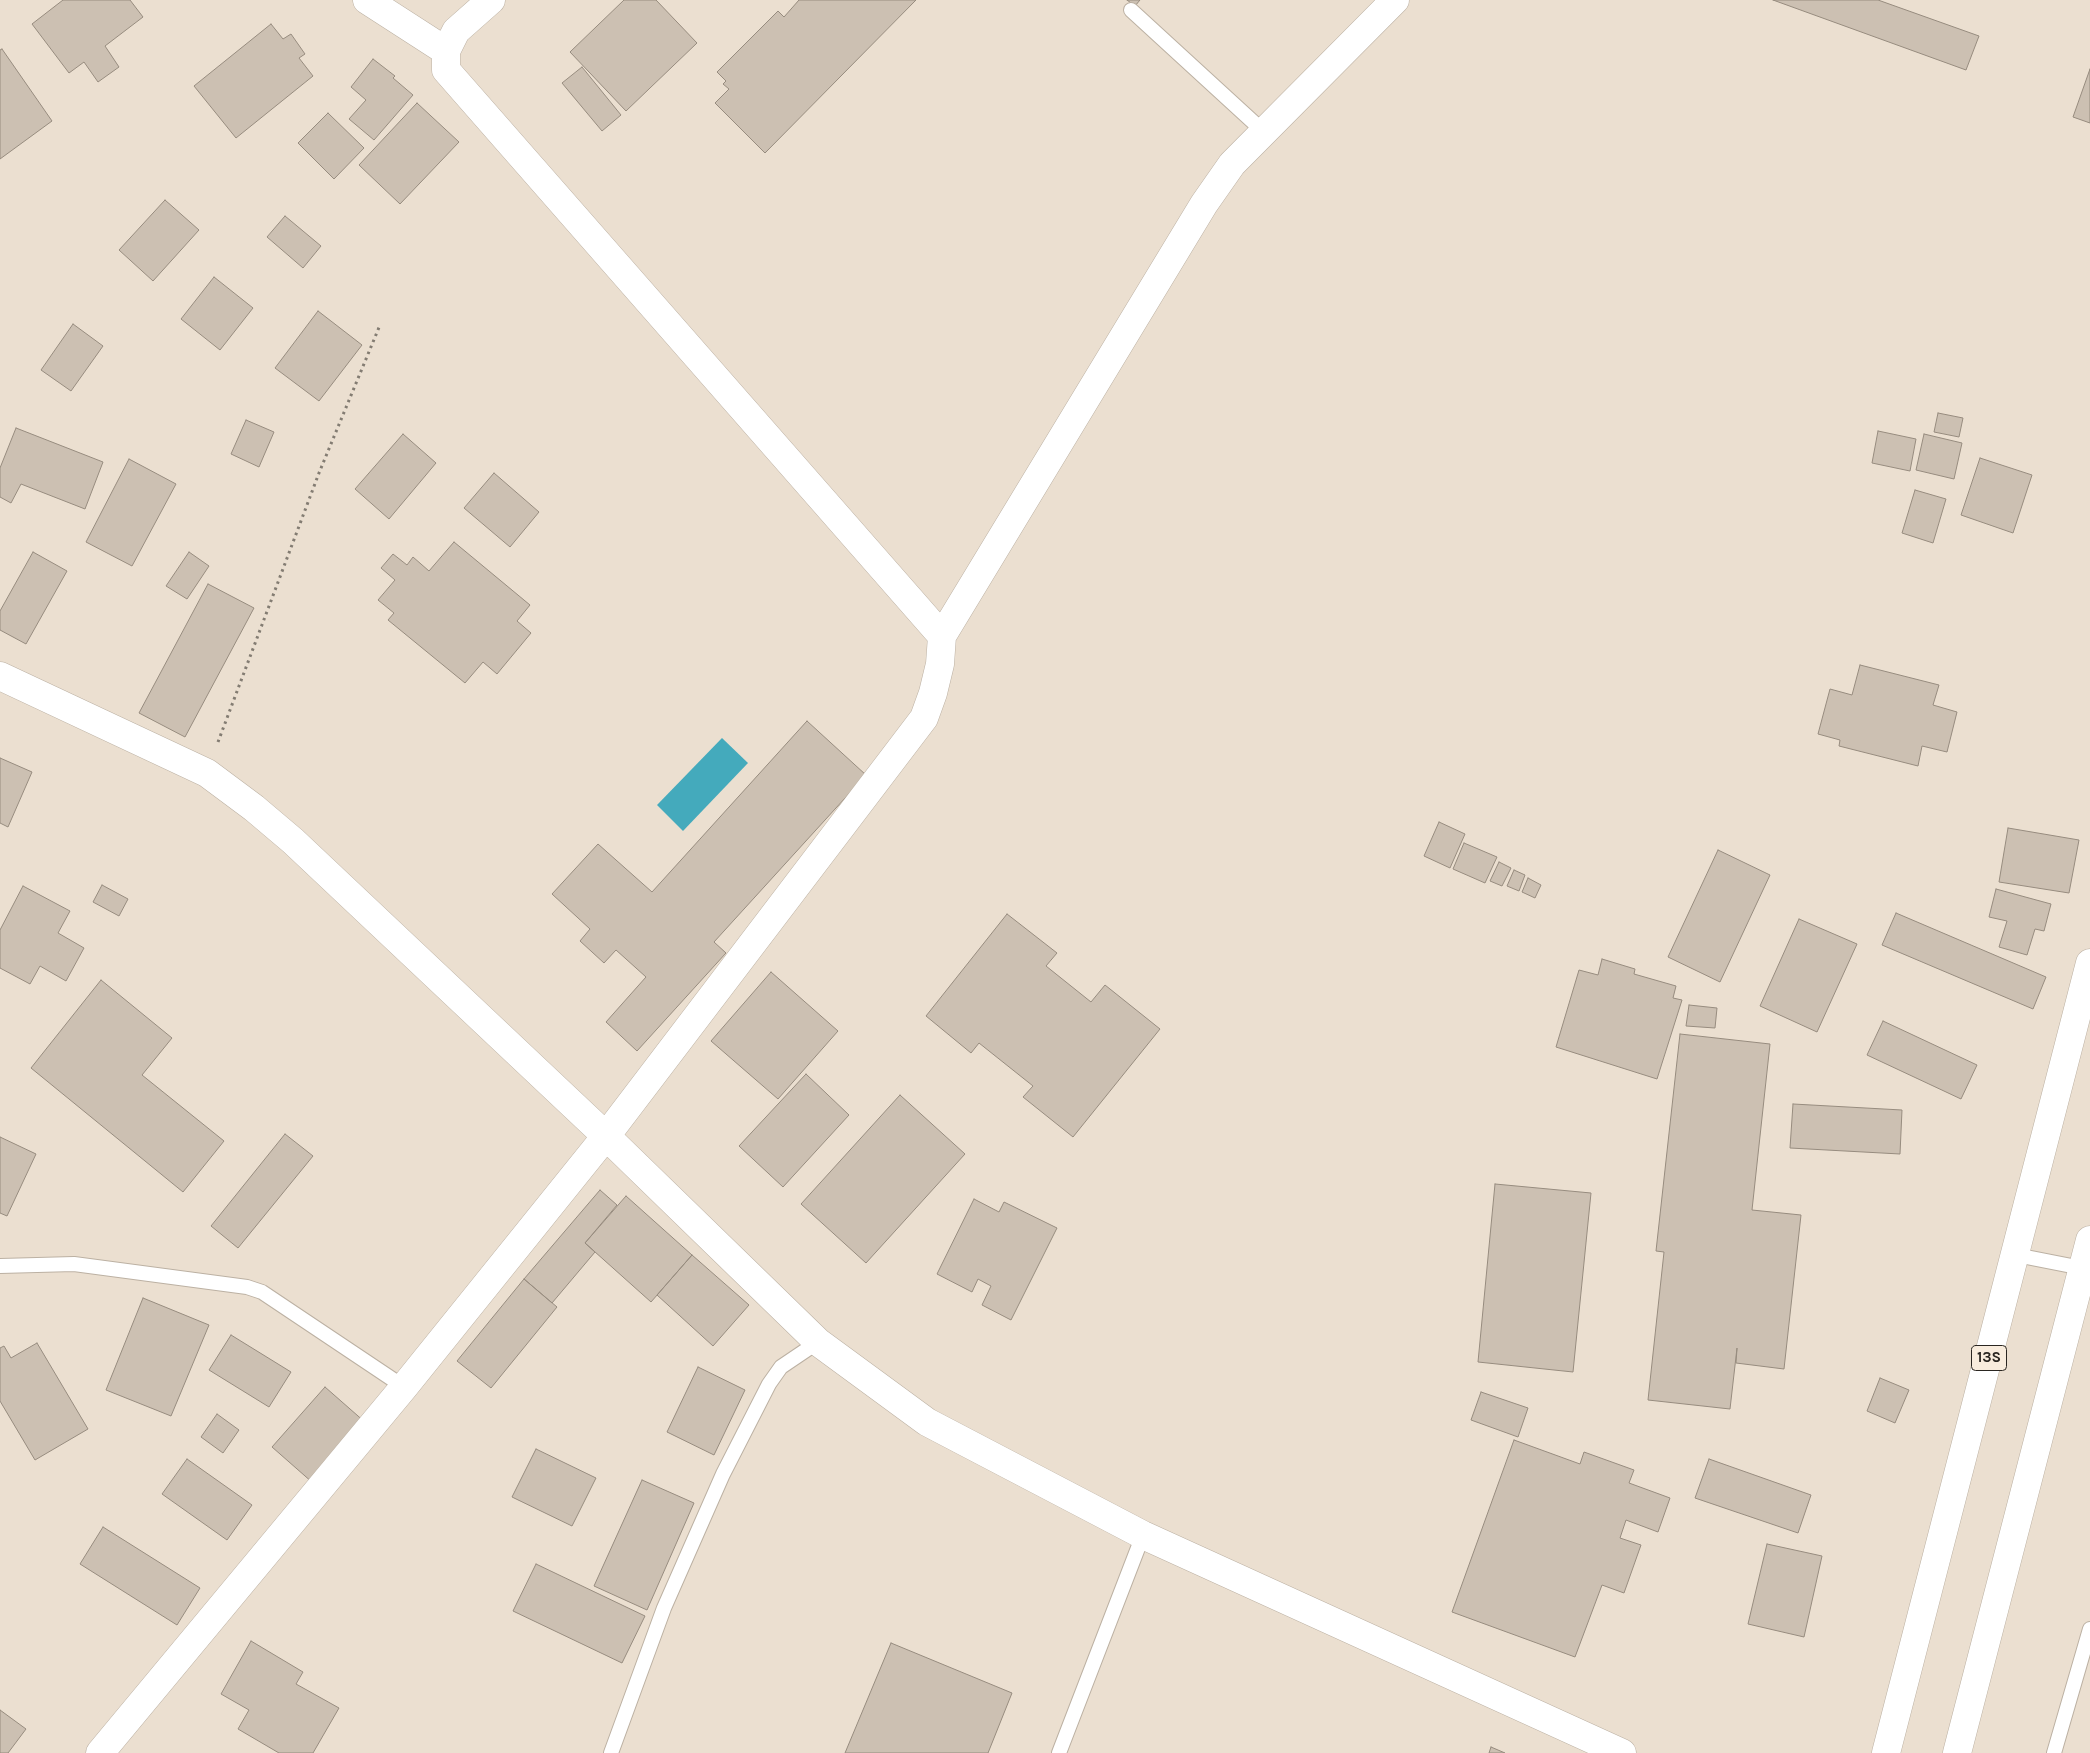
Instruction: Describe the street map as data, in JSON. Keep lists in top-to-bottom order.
{
  "streets": {
    "main road": ["13S"]
  }
}
